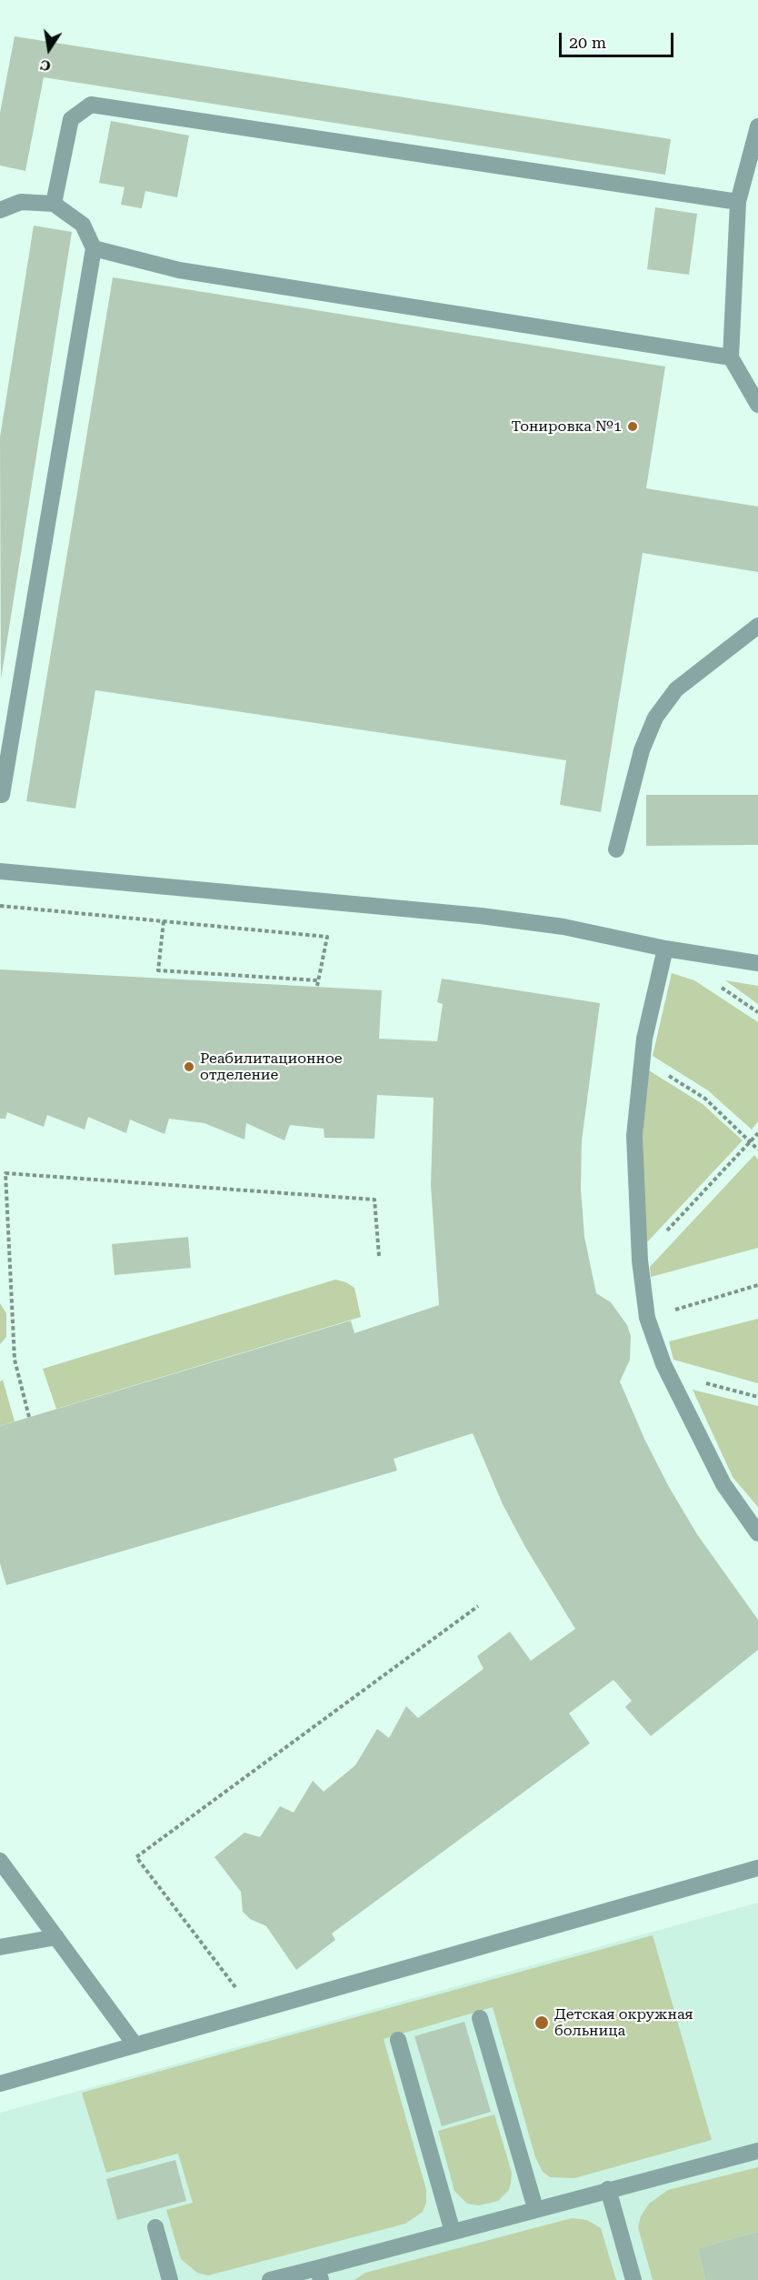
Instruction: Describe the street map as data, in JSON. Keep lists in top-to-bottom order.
{
  "places": ["Тонировка №1", "Реабилитационное отделение", "Детская окружная больница"],
  "scale_bar": "20 m",
  "north": "bottom"
}
